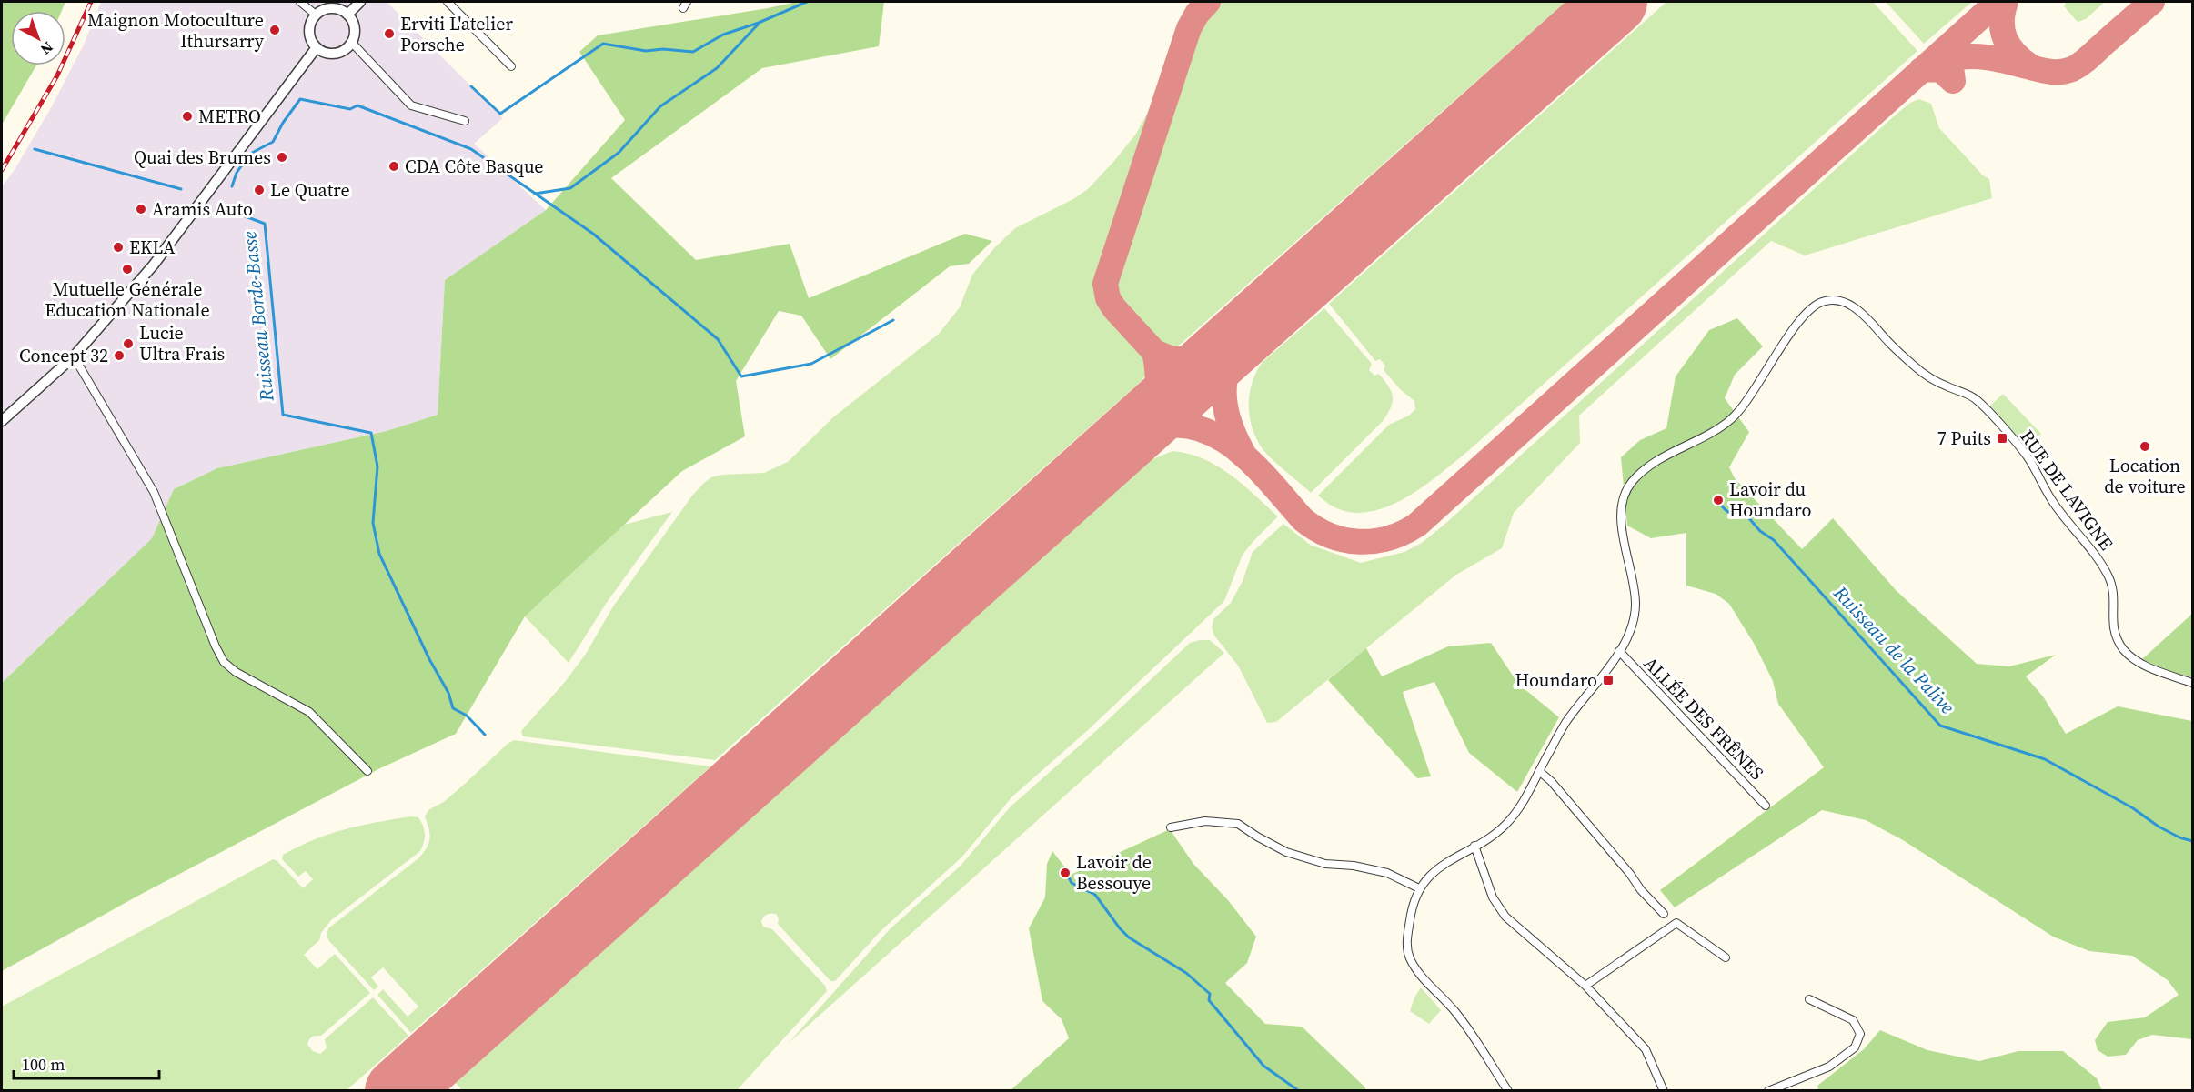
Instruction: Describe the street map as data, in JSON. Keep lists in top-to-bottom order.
{
  "streets": {
    "street": ["RUE DE LAVIGNE", "ALLÉE DES FRÊNES"]
  },
  "crossings": [
    ["RUE DE LAVIGNE", "ALLÉE DES FRÊNES"]
  ],
  "water": ["Ruisseau Borde-Basse", "Ruisseau de la Palive"],
  "places": {
    "other": [
      "Maignon Motoculture Ithursarry",
      "Erviti L'atelier Porsche",
      "METRO",
      "Quai des Brumes",
      "CDA Côte Basque",
      "Le Quatre",
      "Aramis Auto",
      "EKLA",
      "Mutuelle Générale Education Nationale",
      "Lucie Ultra Frais",
      "Concept 32",
      "Location de voiture",
      "Lavoir du Houndaro",
      "Lavoir de Bessouye"
    ],
    "transit": ["7 Puits", "Houndaro"]
  },
  "scale_bar": "100 m",
  "north": "bottom right"
}
